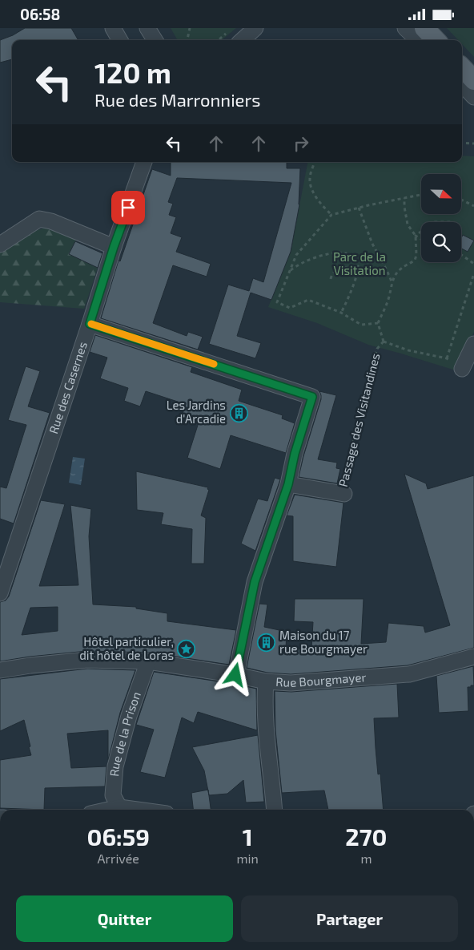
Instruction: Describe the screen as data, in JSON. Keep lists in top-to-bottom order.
{
  "streets": {
    "street": [
      "Rue des Casernes",
      "Passage des Visitandines",
      "Rue Bourgmayer",
      "Rue de la Prison"
    ]
  },
  "crossings": [
    ["Rue Bourgmayer", "Rue de la Prison"]
  ],
  "parks": ["Parc de la Visitation"],
  "places": {
    "building": ["Les Jardins d'Arcadie", "Maison du 17 rue Bourgmayer"],
    "place": ["Hôtel particulier, dit hôtel de Loras"]
  },
  "north": "right",
  "page": {
    "status": "06:58",
    "turn": ["120 m", "Rue des Marronniers"],
    "eta": [
      "06:59",
      "Arrivée",
      "1",
      "min",
      "270",
      "m"
    ],
    "buttons": ["Quitter", "Partager"]
  }
}
